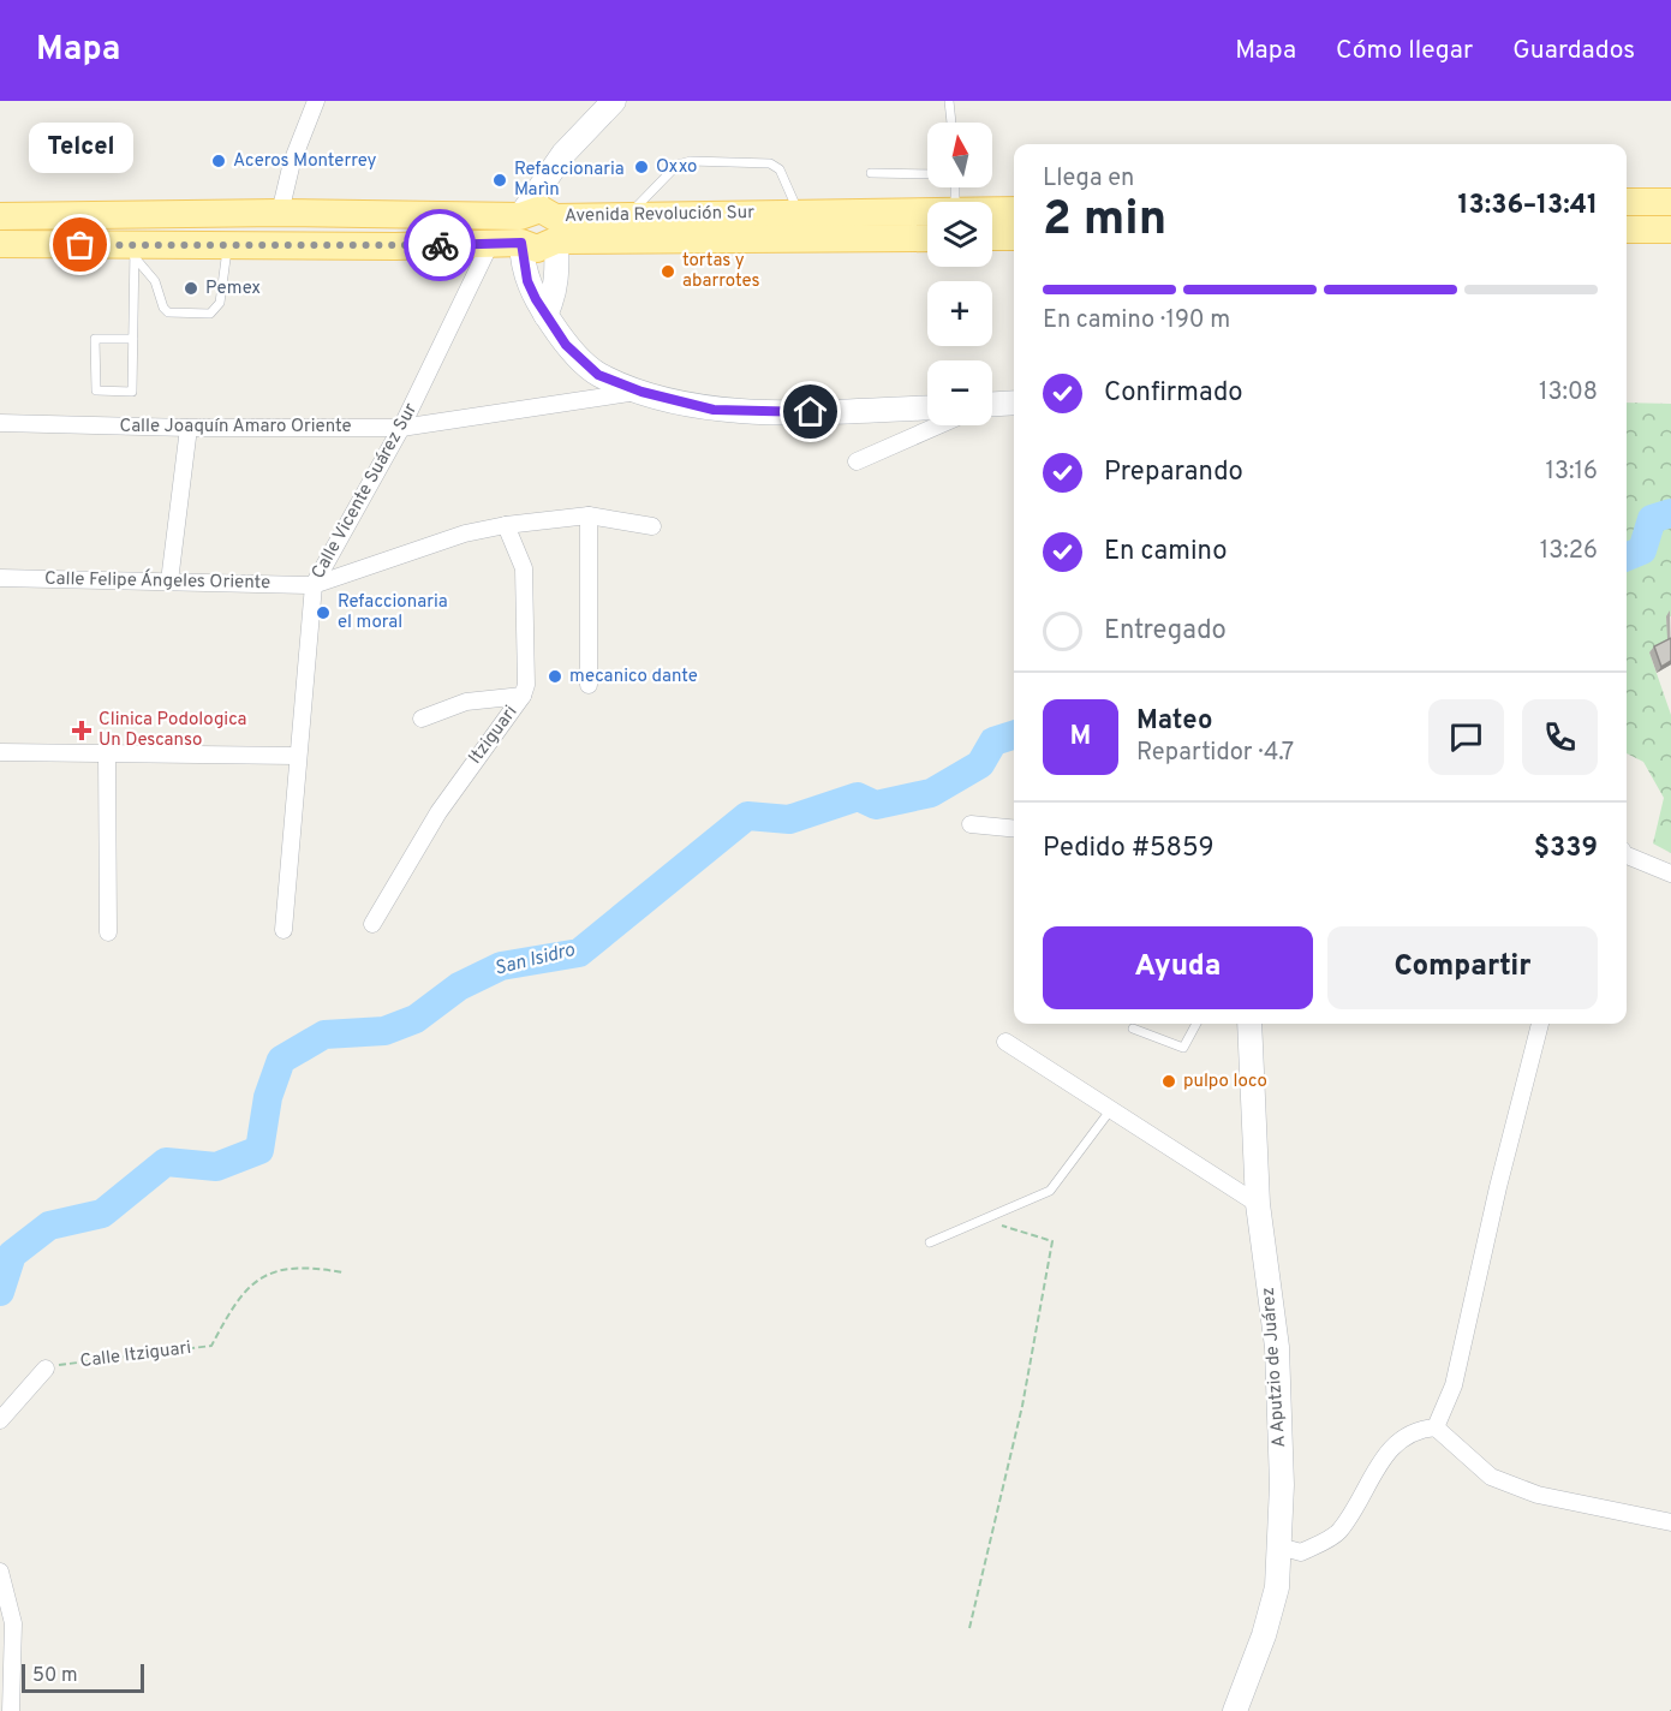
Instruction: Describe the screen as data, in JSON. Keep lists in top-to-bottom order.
{
  "streets": {
    "main road": ["Avenida Revolución Sur"],
    "street": [
      "Calle Joaquín Amaro Oriente",
      "Calle Vicente Suárez Sur",
      "Calle Felipe Ángeles Oriente",
      "Itziguari",
      "A Aputzio de Juárez"
    ],
    "path": ["Calle Itziguari"]
  },
  "crossings": [
    ["Avenida Revolución Sur", "Calle Vicente Suárez Sur"],
    ["Calle Joaquín Amaro Oriente", "Calle Vicente Suárez Sur"],
    ["Calle Vicente Suárez Sur", "Calle Felipe Ángeles Oriente"]
  ],
  "water": ["San Isidro"],
  "places": {
    "other": [
      "Aceros Monterrey",
      "Oxxo",
      "Refaccionaria Marìn",
      "Telcel",
      "tortas y abarrotes",
      "Pemex",
      "Refaccionaria el moral",
      "mecanico dante",
      "pulpo loco"
    ],
    "health": ["Clinica Podologica Un Descanso"]
  },
  "scale_bar": "50 m",
  "north": "top",
  "page": {
    "header": "Mapa",
    "nav": ["Mapa", "Cómo llegar", "Guardados"],
    "map_buttons": ["+", "−"],
    "bubble": "Telcel",
    "heading": ["2 min", "Llega en", "13:36–13:41"],
    "panel": [
      "Mateo",
      "Repartidor · 4.7",
      "Pedido #5859",
      "$339"
    ],
    "bar": "En camino · 190 m",
    "list": [
      ["Confirmado", "13:08"],
      ["Preparando", "13:16"],
      ["En camino", "13:26"],
      "Entregado"
    ],
    "round": "M",
    "buttons": ["Ayuda", "Compartir"],
    "scale": "50 m"
  }
}
